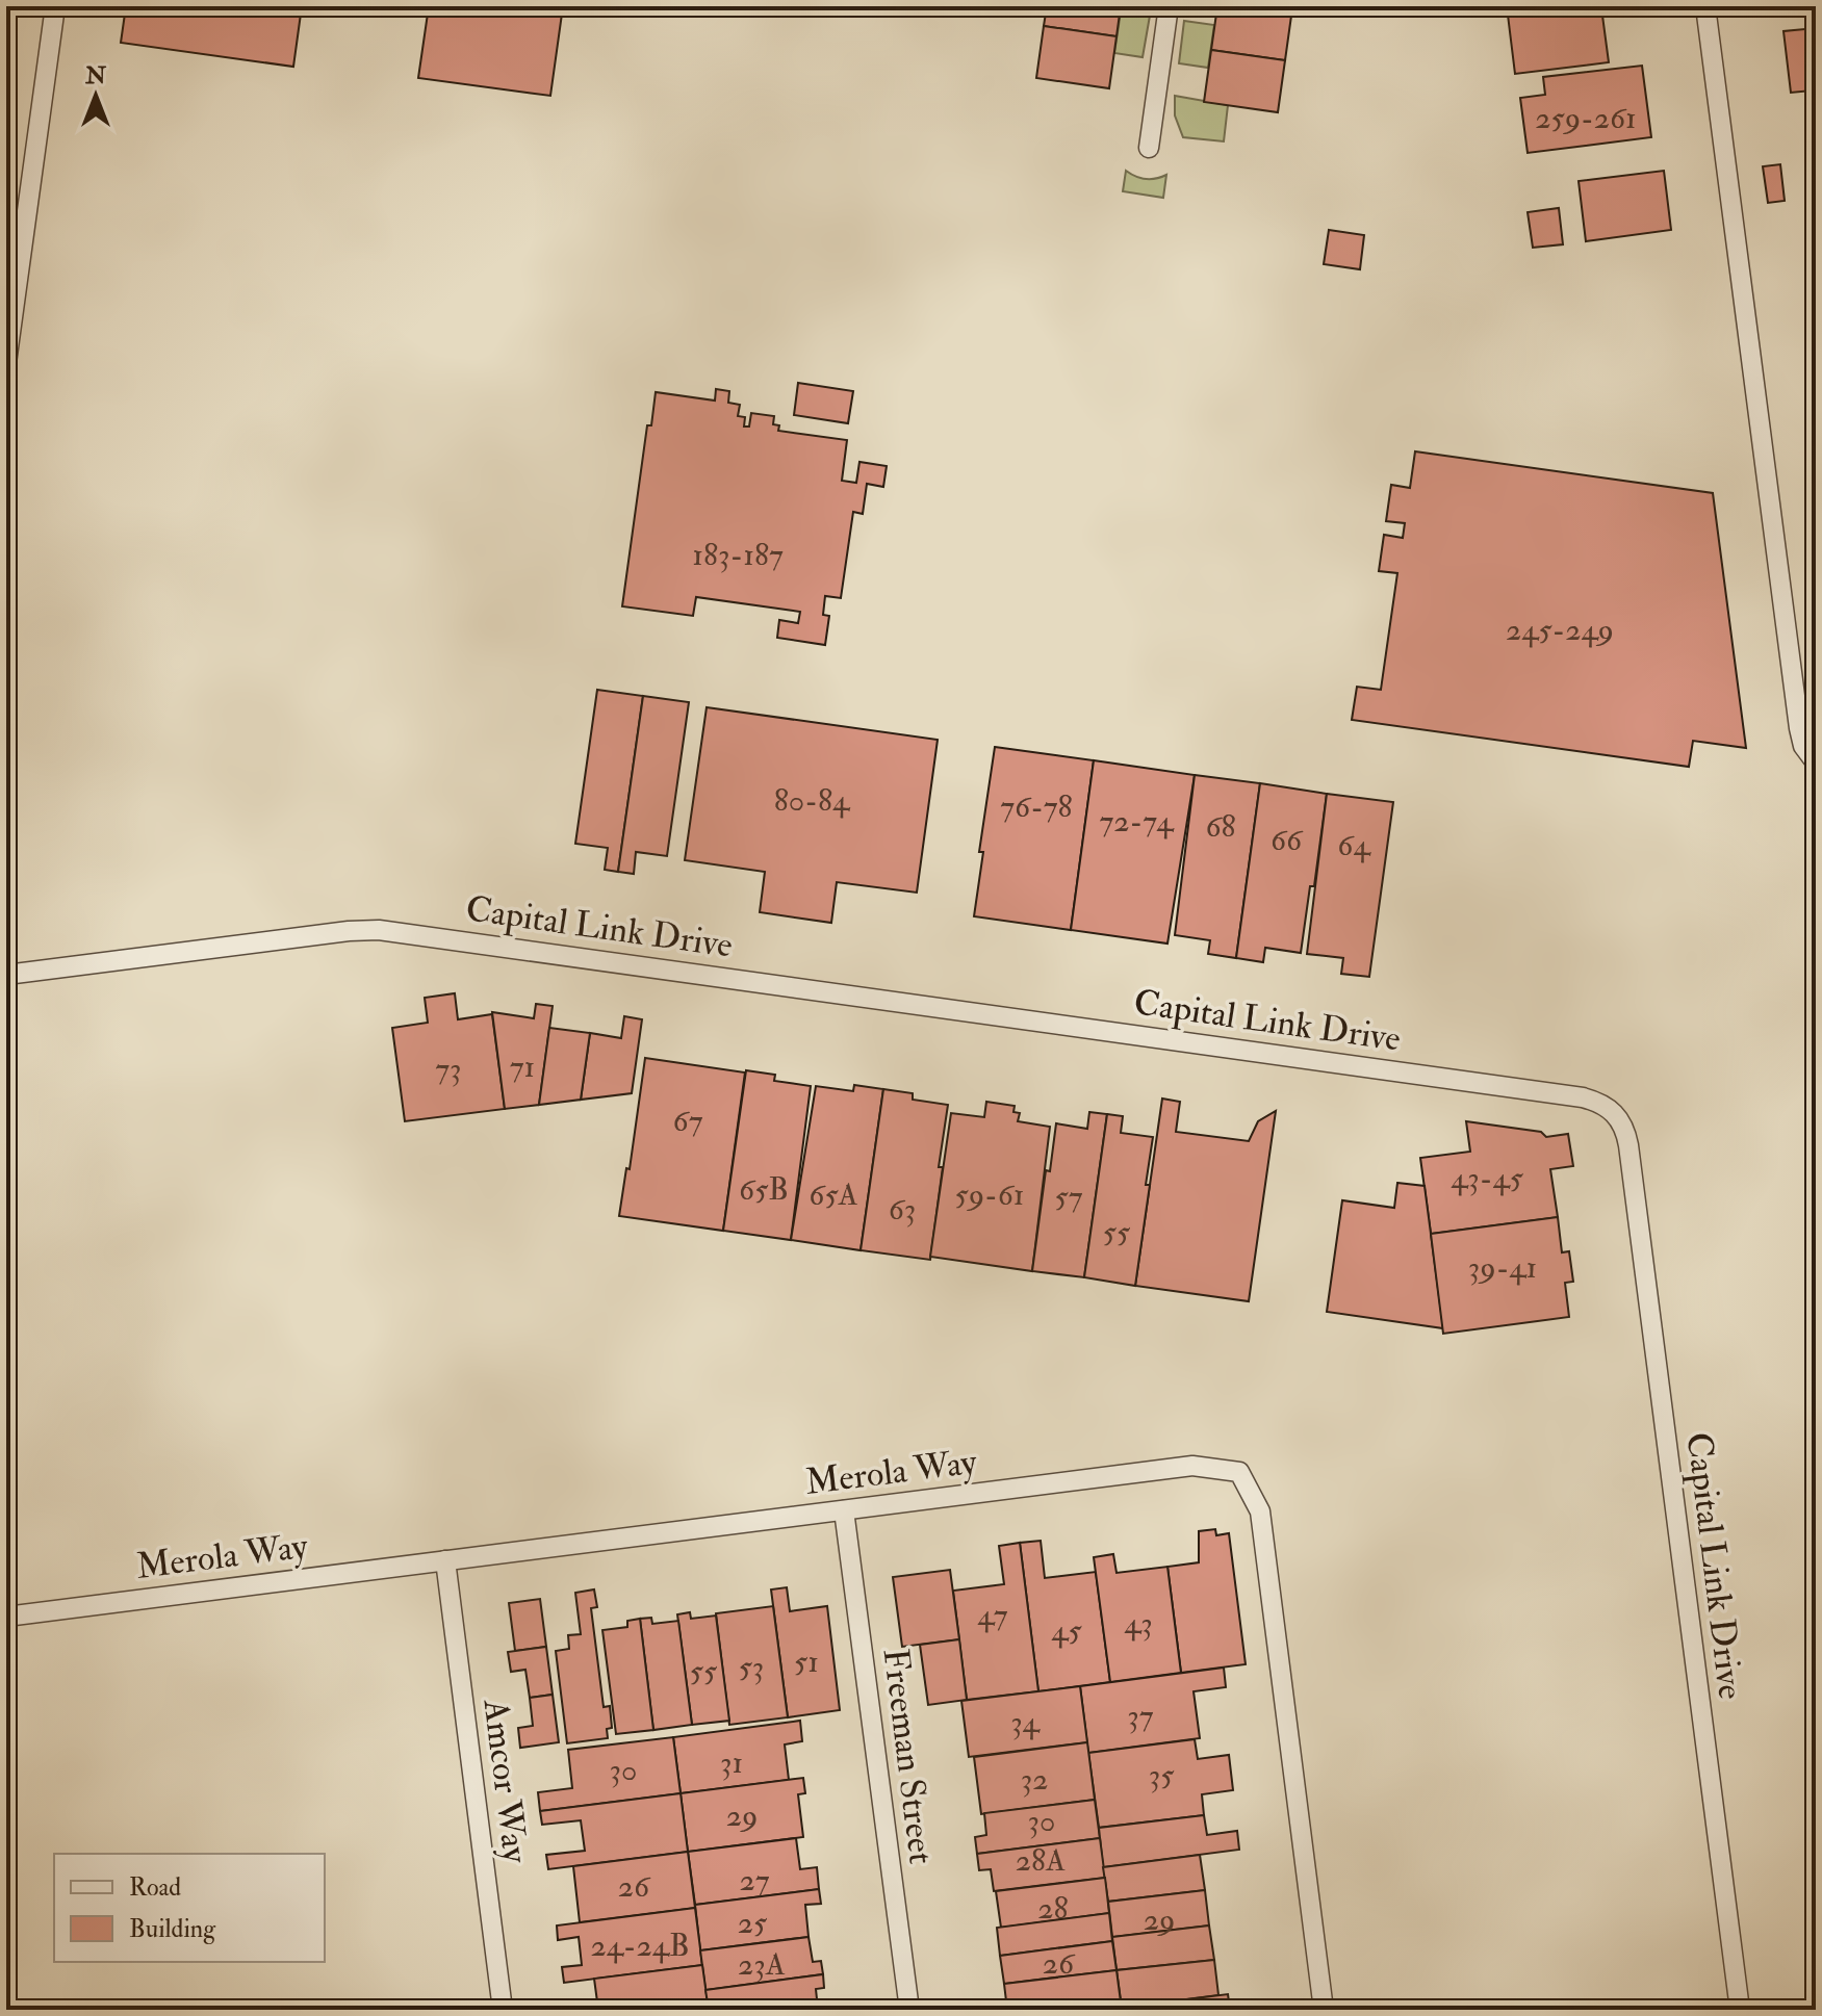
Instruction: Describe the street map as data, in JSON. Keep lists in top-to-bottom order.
{
  "streets": {
    "street": [
      "Capital Link Drive",
      "Merola Way",
      "Freeman Street",
      "Amcor Way"
    ]
  },
  "crossings": [
    ["Merola Way", "Freeman Street"],
    ["Merola Way", "Amcor Way"]
  ],
  "house_numbers": [
    "259-261",
    "183-187",
    "245-249",
    "80-84",
    "76-78",
    "72-74",
    "68",
    "66",
    "64",
    "71",
    "73",
    "67",
    "43-45",
    "65B",
    "65A",
    "59-61",
    "57",
    "63",
    "55",
    "39-41",
    "47",
    "43",
    "45",
    "51",
    "53",
    "55",
    "37",
    "34",
    "31",
    "30",
    "35",
    "32",
    "29",
    "30",
    "28A",
    "27",
    "26",
    "28",
    "29",
    "25",
    "24-24B",
    "26",
    "23A"
  ],
  "legend": ["Road", "Building"],
  "north": "top"
}
